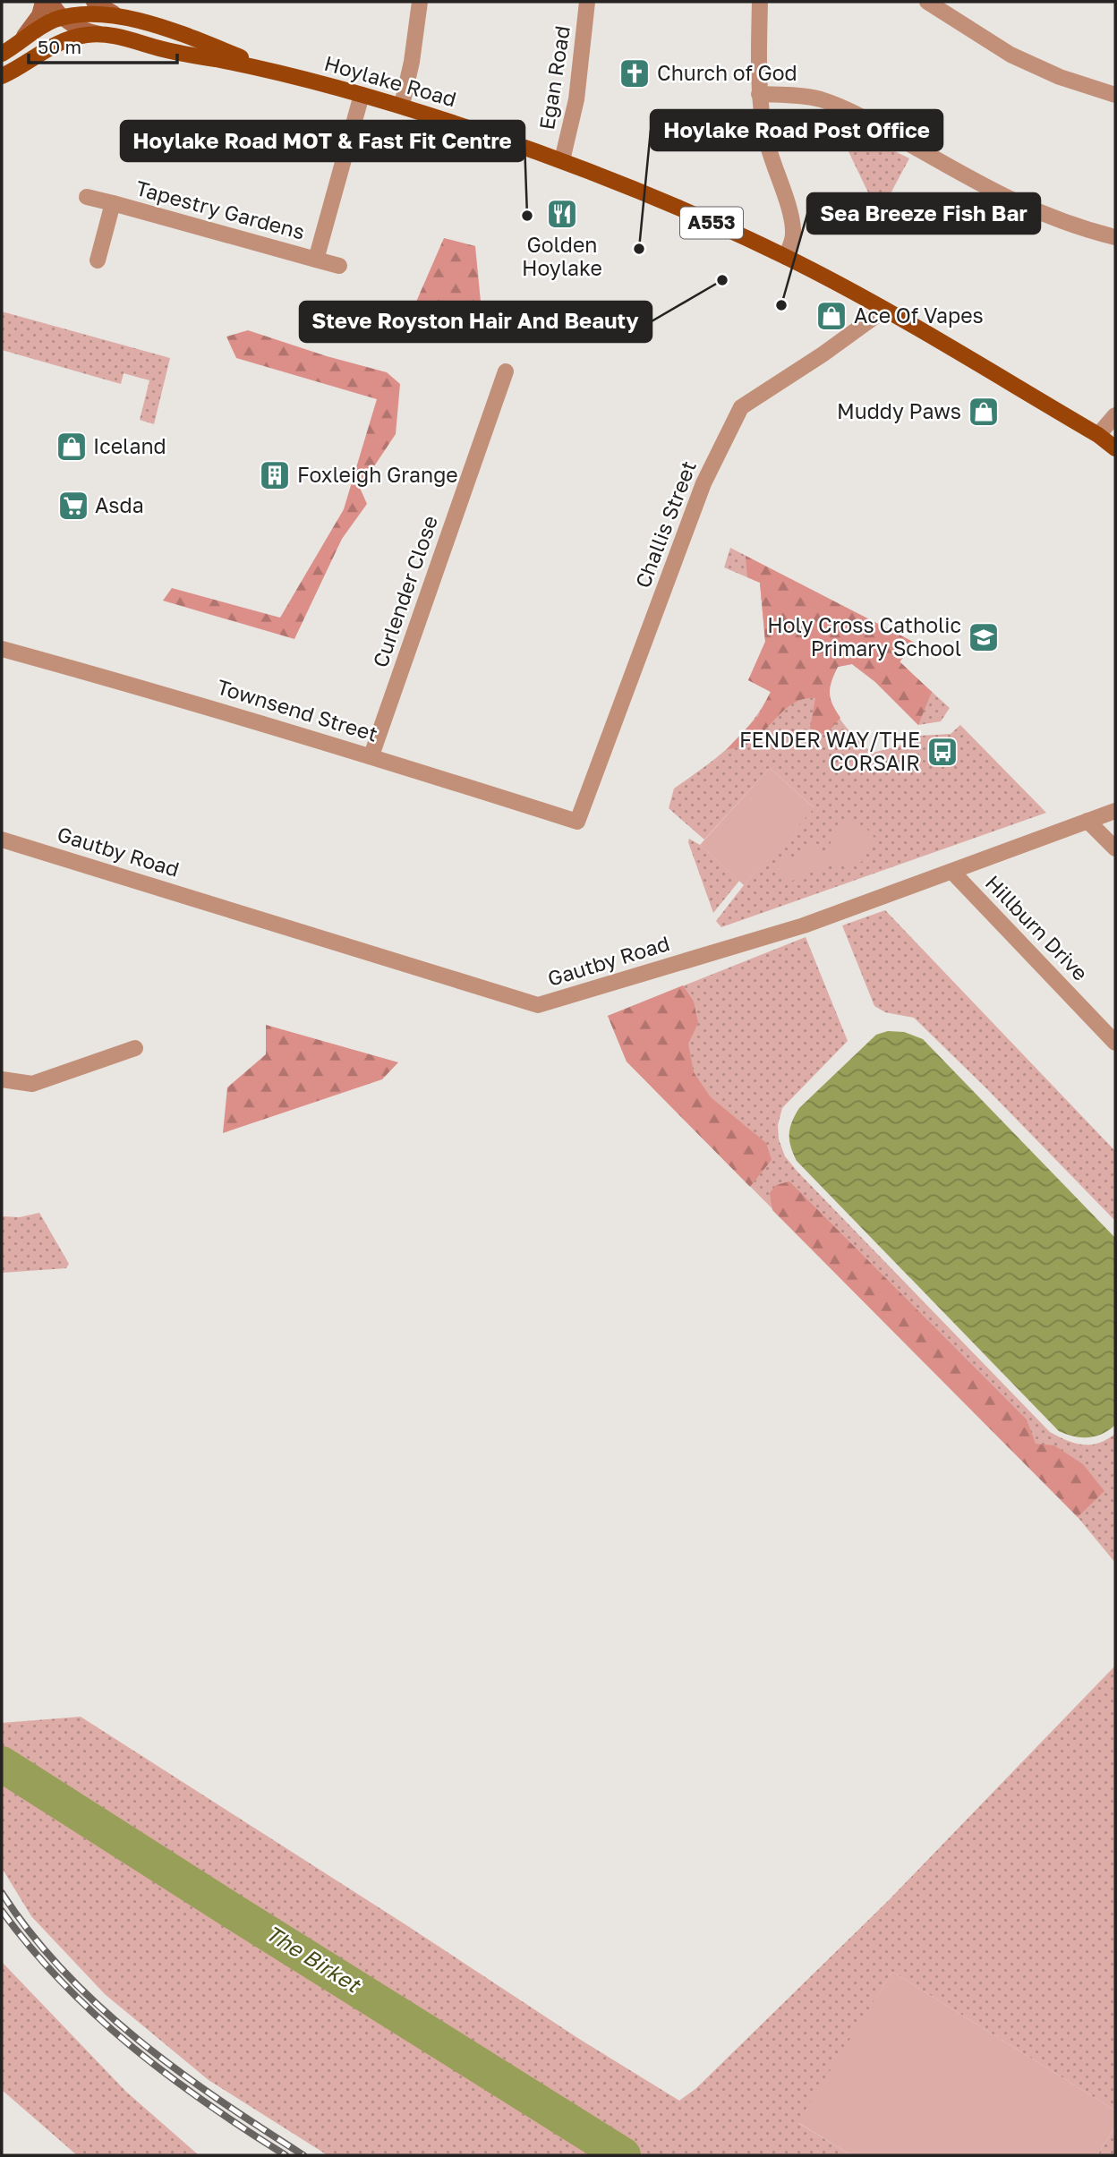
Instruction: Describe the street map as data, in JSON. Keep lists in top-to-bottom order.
{
  "streets": {
    "main road": ["Hoylake Road", "A553"],
    "street": [
      "Egan Road",
      "Tapestry Gardens",
      "Challis Street",
      "Curlender Close",
      "Townsend Street",
      "Gautby Road",
      "Hillburn Drive"
    ]
  },
  "crossings": [
    ["Egan Road", "Hoylake Road"],
    ["Hoylake Road", "Tapestry Gardens"],
    ["Hoylake Road", "A553"],
    ["Hoylake Road", "Challis Street"],
    ["Challis Street", "Townsend Street"],
    ["Curlender Close", "Townsend Street"],
    ["Gautby Road", "Hillburn Drive"]
  ],
  "water": ["The Birket"],
  "places": {
    "church": ["Church of God"],
    "restaurant": ["Golden Hoylake"],
    "other": [
      "Hoylake Road MOT & Fast Fit Centre",
      "Hoylake Road Post Office",
      "Steve Royston Hair And Beauty",
      "Sea Breeze Fish Bar"
    ],
    "shop": ["Ace Of Vapes", "Muddy Paws", "Iceland"],
    "building": ["Foxleigh Grange"],
    "supermarket": ["Asda"],
    "school or university": ["Holy Cross Catholic Primary School"],
    "bus stop": ["FENDER WAY/THE CORSAIR"]
  },
  "scale_bar": "50 m"
}
